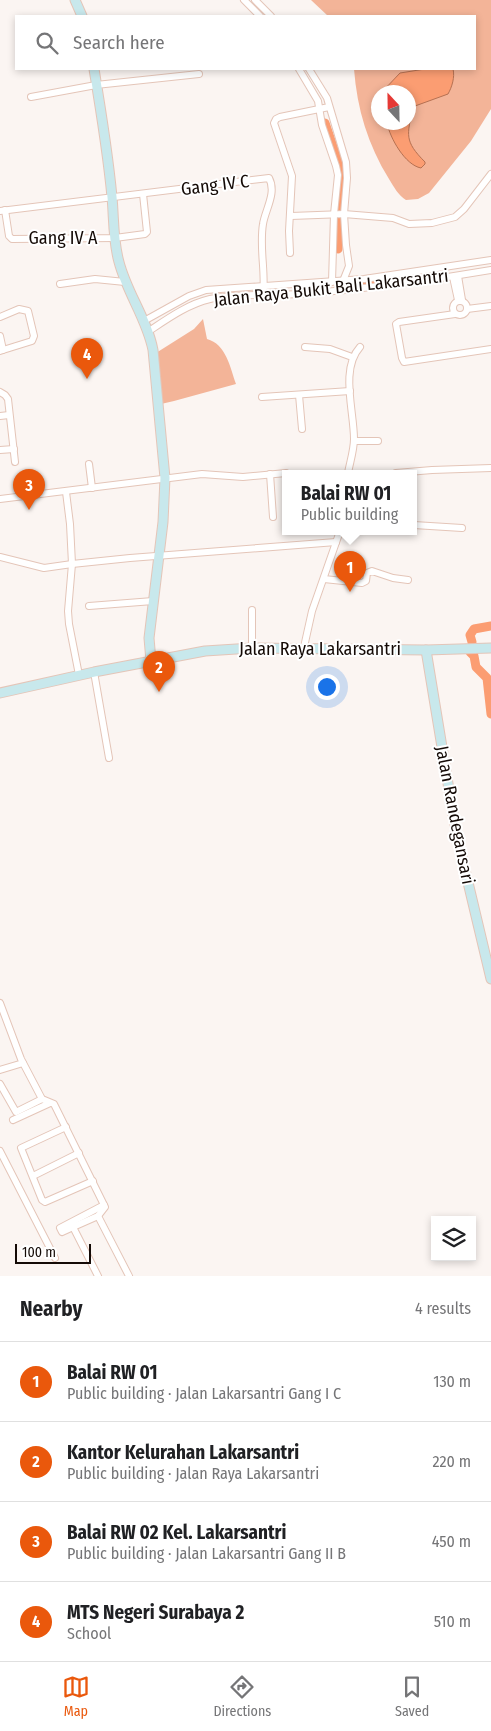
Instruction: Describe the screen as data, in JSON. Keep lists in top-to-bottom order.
{
  "streets": {
    "street": [
      "Gang IV C",
      "Gang IV A",
      "Jalan Raya Bukit Bali Lakarsantri",
      "Jalan Raya Lakarsantri",
      "Jalan Randegansari"
    ]
  },
  "crossings": [
    ["Gang IV C", "Gang IV A"],
    ["Gang IV C", "Jalan Raya Bukit Bali Lakarsantri"],
    ["Jalan Raya Lakarsantri", "Jalan Randegansari"]
  ],
  "scale_bar": "100 m",
  "north": "top",
  "page": {
    "search": "Search here",
    "pins": [
      "4",
      "3",
      "1",
      "2"
    ],
    "popup": ["Balai RW 01", "Public building"],
    "scale": "100 m",
    "heading": ["Nearby", "4 results"],
    "list": [
      {
        "mark": "1",
        "name": "Balai RW 01",
        "note": "Public building · Jalan Lakarsantri Gang I C",
        "value": "130 m"
      },
      {
        "mark": "2",
        "name": "Kantor Kelurahan Lakarsantri",
        "note": "Public building · Jalan Raya Lakarsantri",
        "value": "220 m"
      },
      {
        "mark": "3",
        "name": "Balai RW 02 Kel. Lakarsantri",
        "note": "Public building · Jalan Lakarsantri Gang II B",
        "value": "450 m"
      },
      {
        "mark": "4",
        "name": "MTS Negeri Surabaya 2",
        "note": "School",
        "value": "510 m"
      }
    ],
    "nav": ["Map", "Directions", "Saved"]
  }
}
